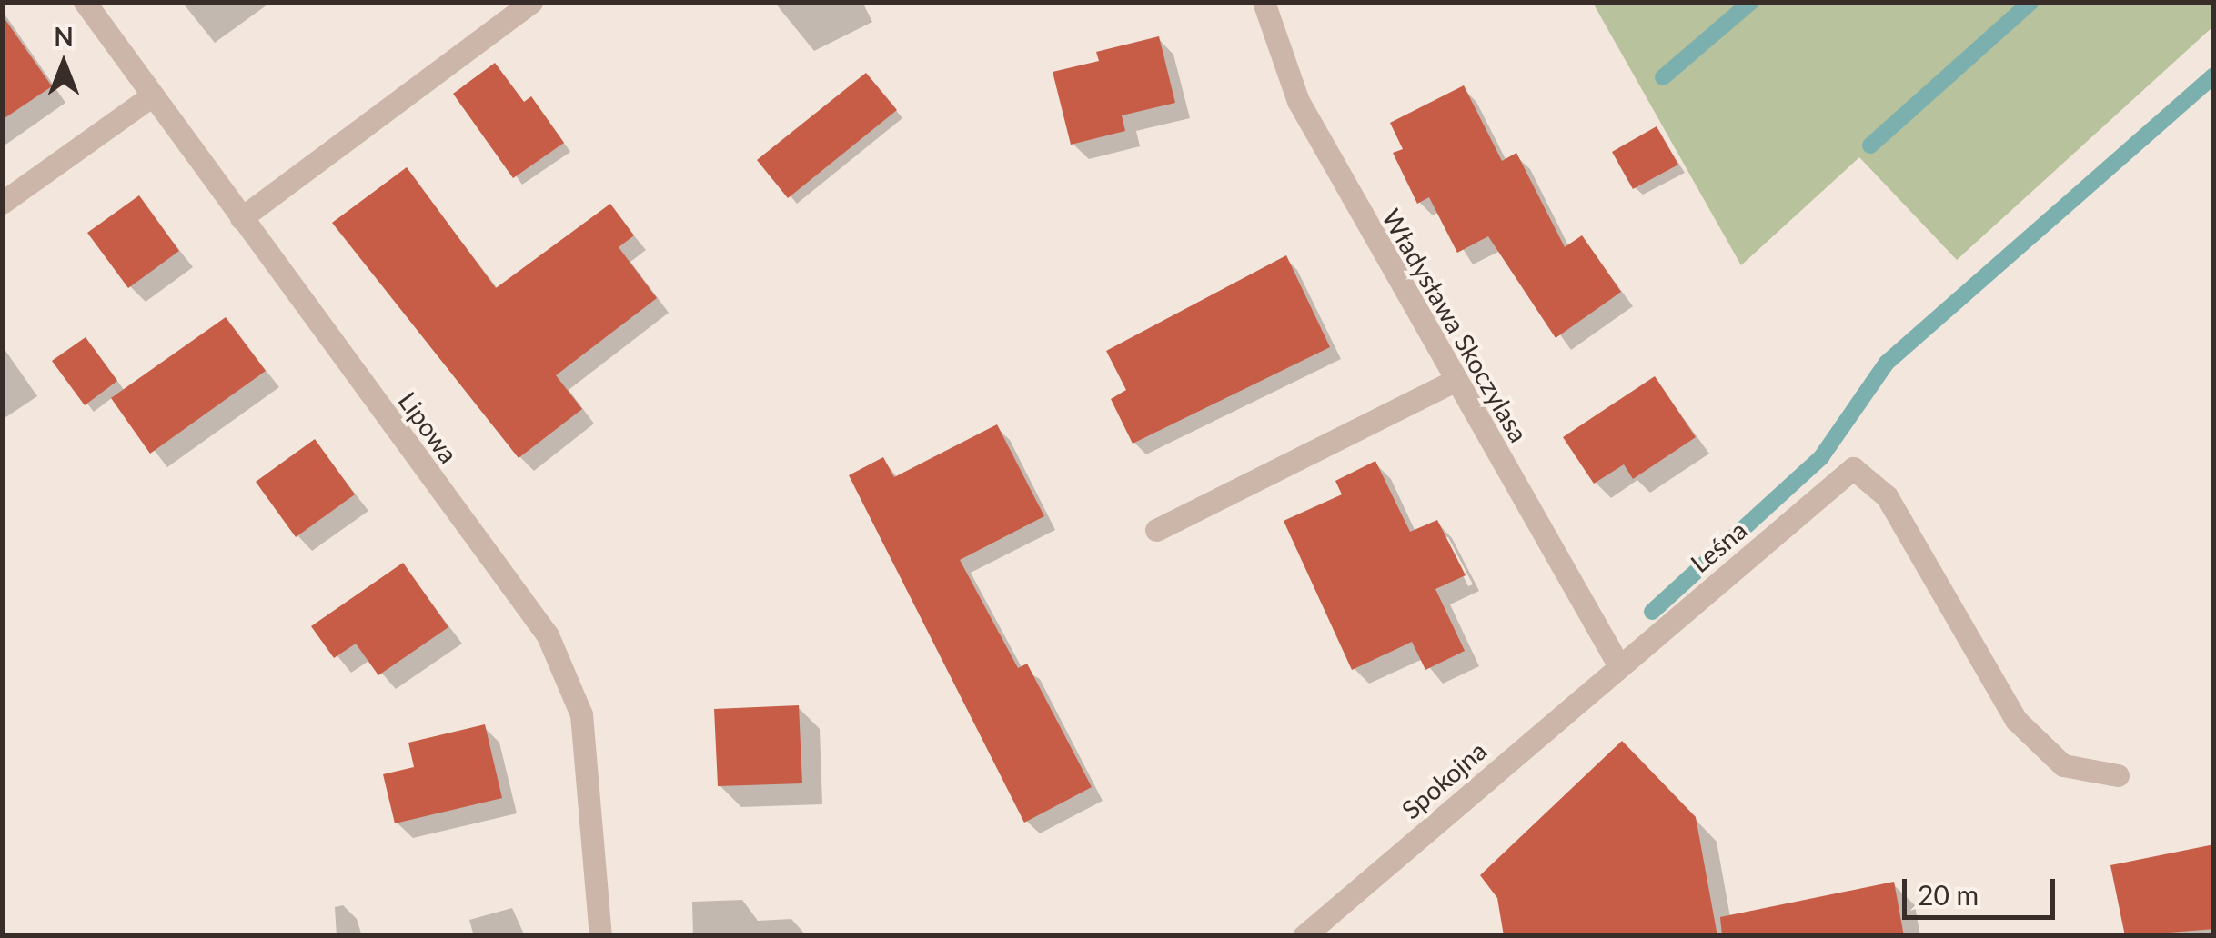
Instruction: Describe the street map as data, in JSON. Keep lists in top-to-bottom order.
{
  "streets": {
    "street": [
      "Władysława Skoczylasa",
      "Lipowa",
      "Leśna",
      "Spokojna"
    ]
  },
  "crossings": [
    ["Władysława Skoczylasa", "Leśna"],
    ["Władysława Skoczylasa", "Spokojna"],
    ["Leśna", "Spokojna"]
  ],
  "scale_bar": "20 m",
  "north": "top"
}
